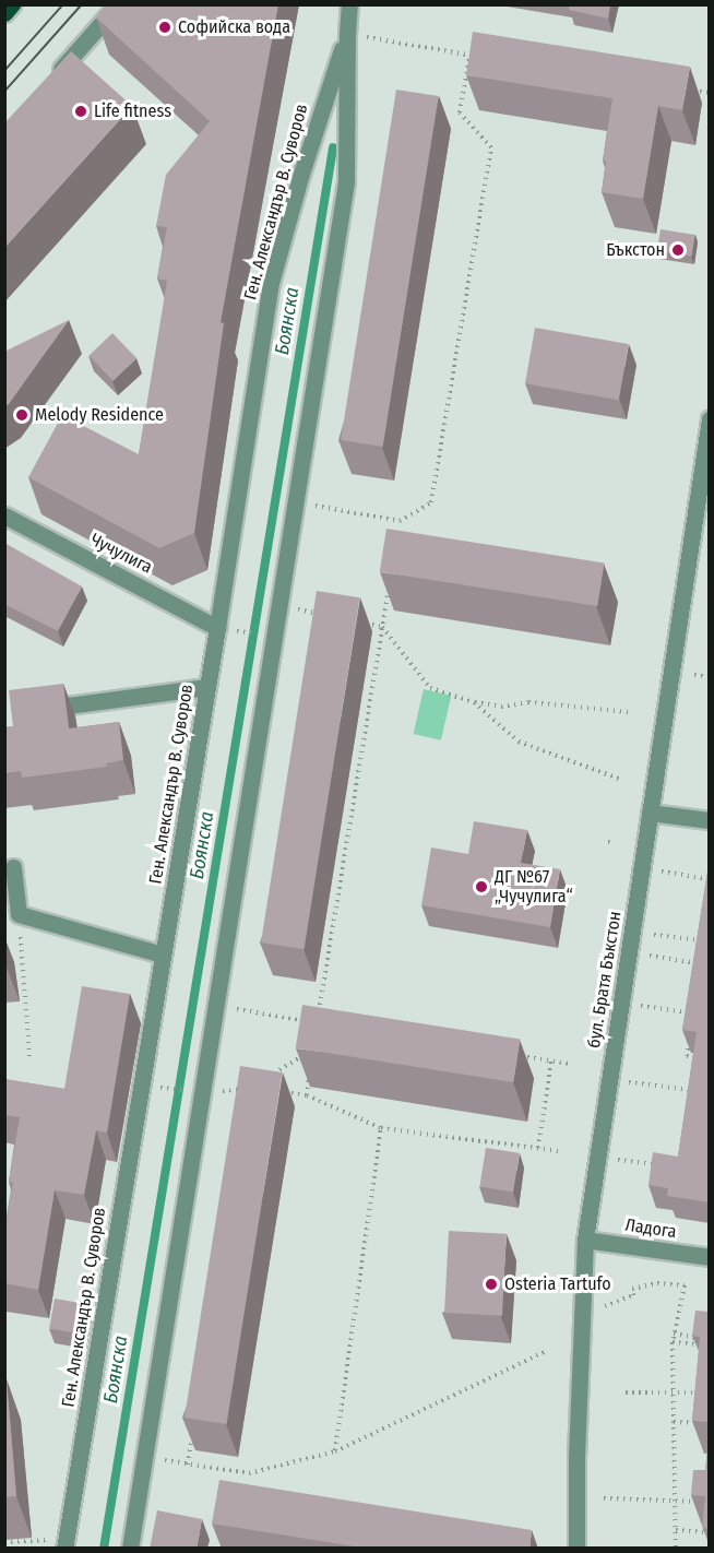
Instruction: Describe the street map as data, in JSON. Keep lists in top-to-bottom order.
{
  "streets": {
    "street": [
      "Ген. Александър В. Суворов",
      "Чучулига",
      "бул. Братя Бъкстон",
      "Ладога"
    ]
  },
  "crossings": [
    ["Ген. Александър В. Суворов", "Чучулига"],
    ["бул. Братя Бъкстон", "Ладога"]
  ],
  "water": ["Боянска"],
  "places": [
    "Софийска вода",
    "Life fitness",
    "Бъкстон",
    "Melody Residence",
    "ДГ №67 „Чучулига“",
    "Osteria Tartufo"
  ]
}
